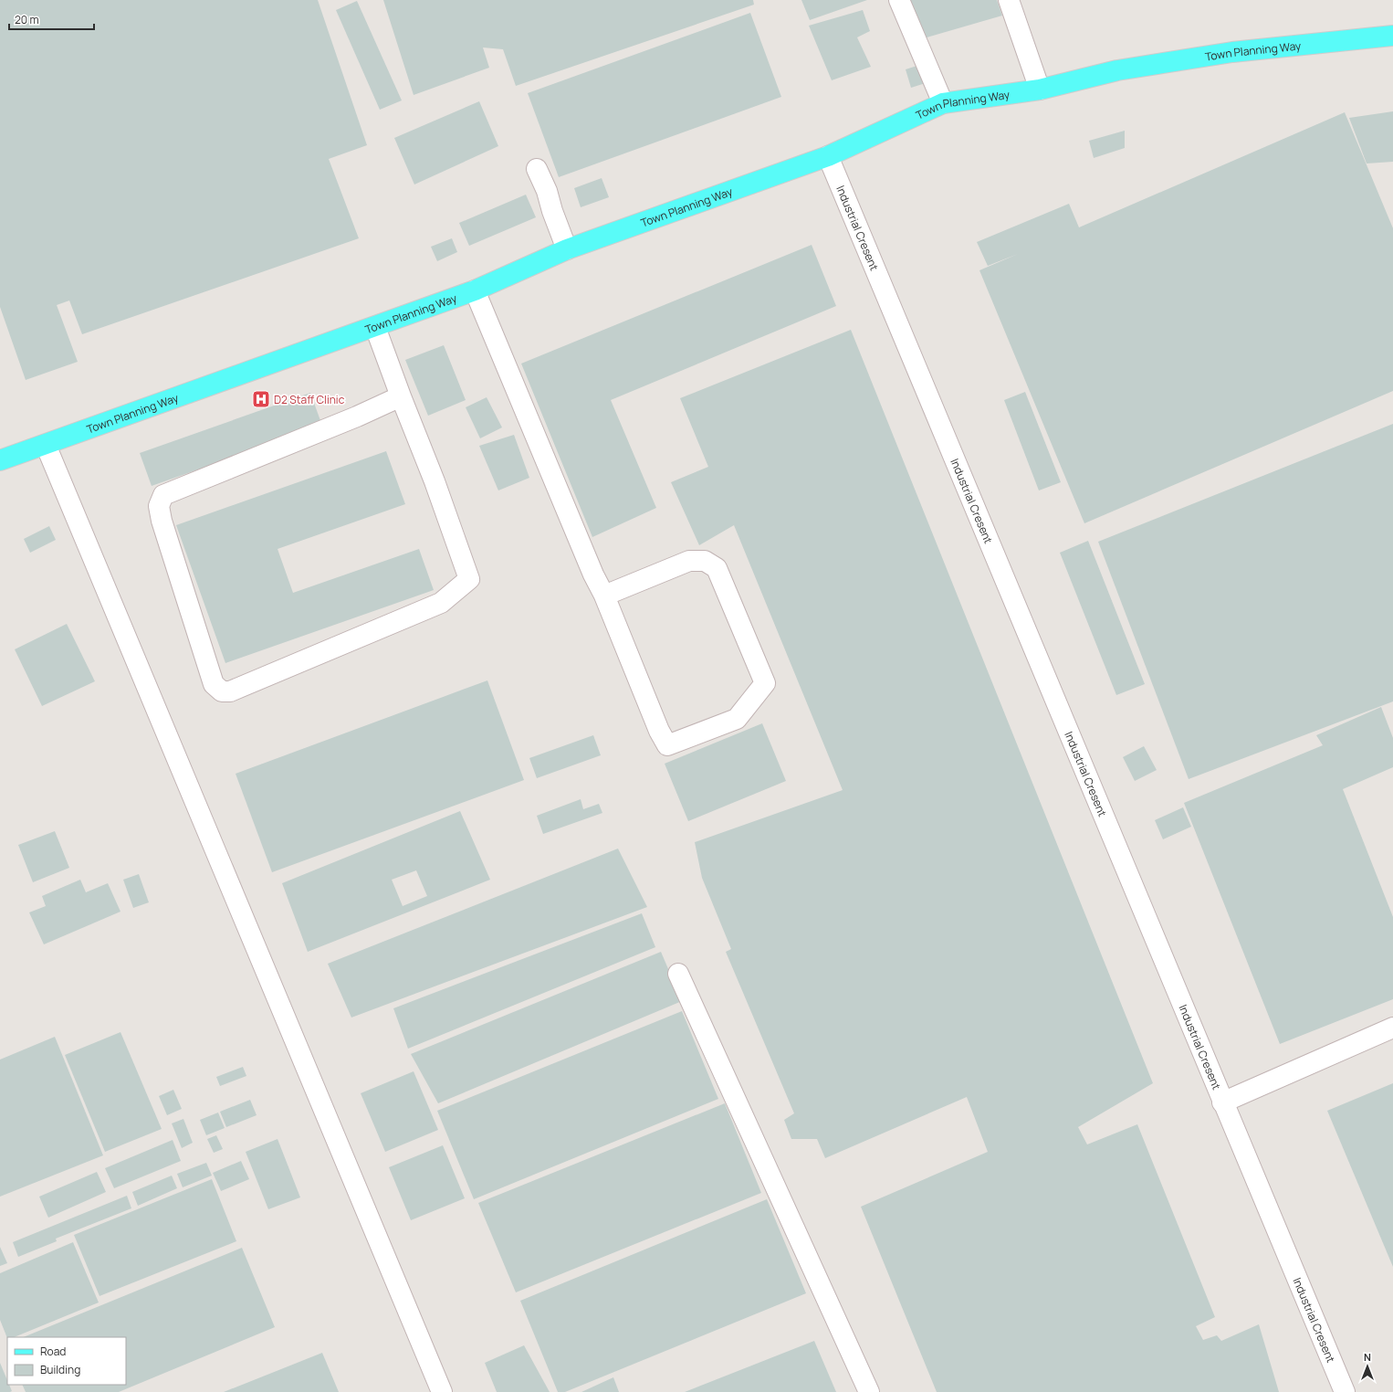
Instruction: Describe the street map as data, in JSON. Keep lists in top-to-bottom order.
{
  "streets": {
    "main road": ["Town Planning Way"],
    "street": ["Industrial Cresent"]
  },
  "crossings": [
    ["Town Planning Way", "Industrial Cresent"]
  ],
  "places": {
    "hospital": ["D2 Staff Clinic"]
  },
  "legend": ["Road", "Building"],
  "scale_bar": "20 m",
  "north": "top"
}
